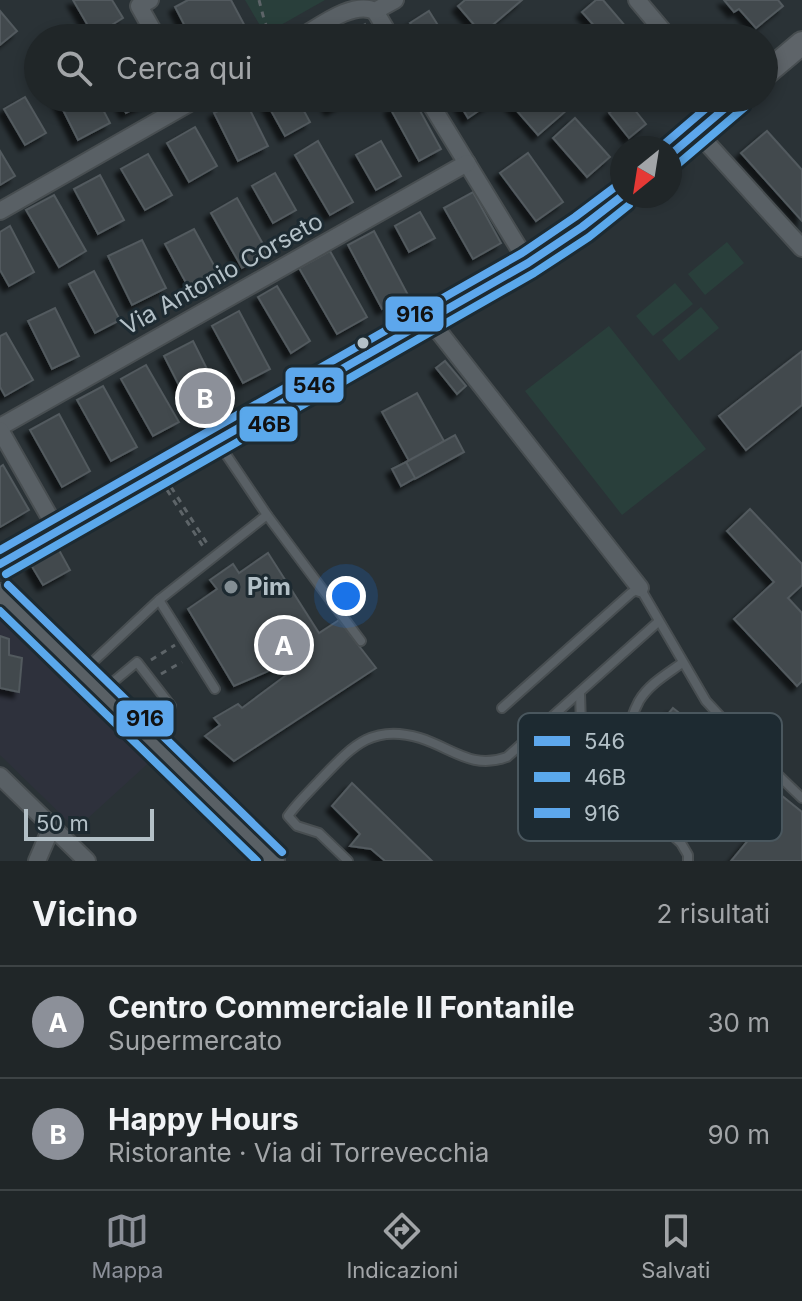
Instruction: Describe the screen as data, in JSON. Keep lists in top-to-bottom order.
{
  "streets": {
    "street": ["Via Antonio Corseto"]
  },
  "places": ["Pim"],
  "lines": ["transit line 546", "transit line 46B", "transit line 916"],
  "legend": ["546", "46B", "916"],
  "scale_bar": "50 m",
  "north": "bottom left",
  "page": {
    "search": "Cerca qui",
    "pins": ["B", "A"],
    "scale": "50 m",
    "heading": ["Vicino", "2 risultati"],
    "list": [
      {
        "mark": "A",
        "name": "Centro Commerciale Il Fontanile",
        "note": "Supermercato",
        "value": "30 m"
      },
      {
        "mark": "B",
        "name": "Happy Hours",
        "note": "Ristorante · Via di Torrevecchia",
        "value": "90 m"
      }
    ],
    "nav": ["Mappa", "Indicazioni", "Salvati"]
  }
}
